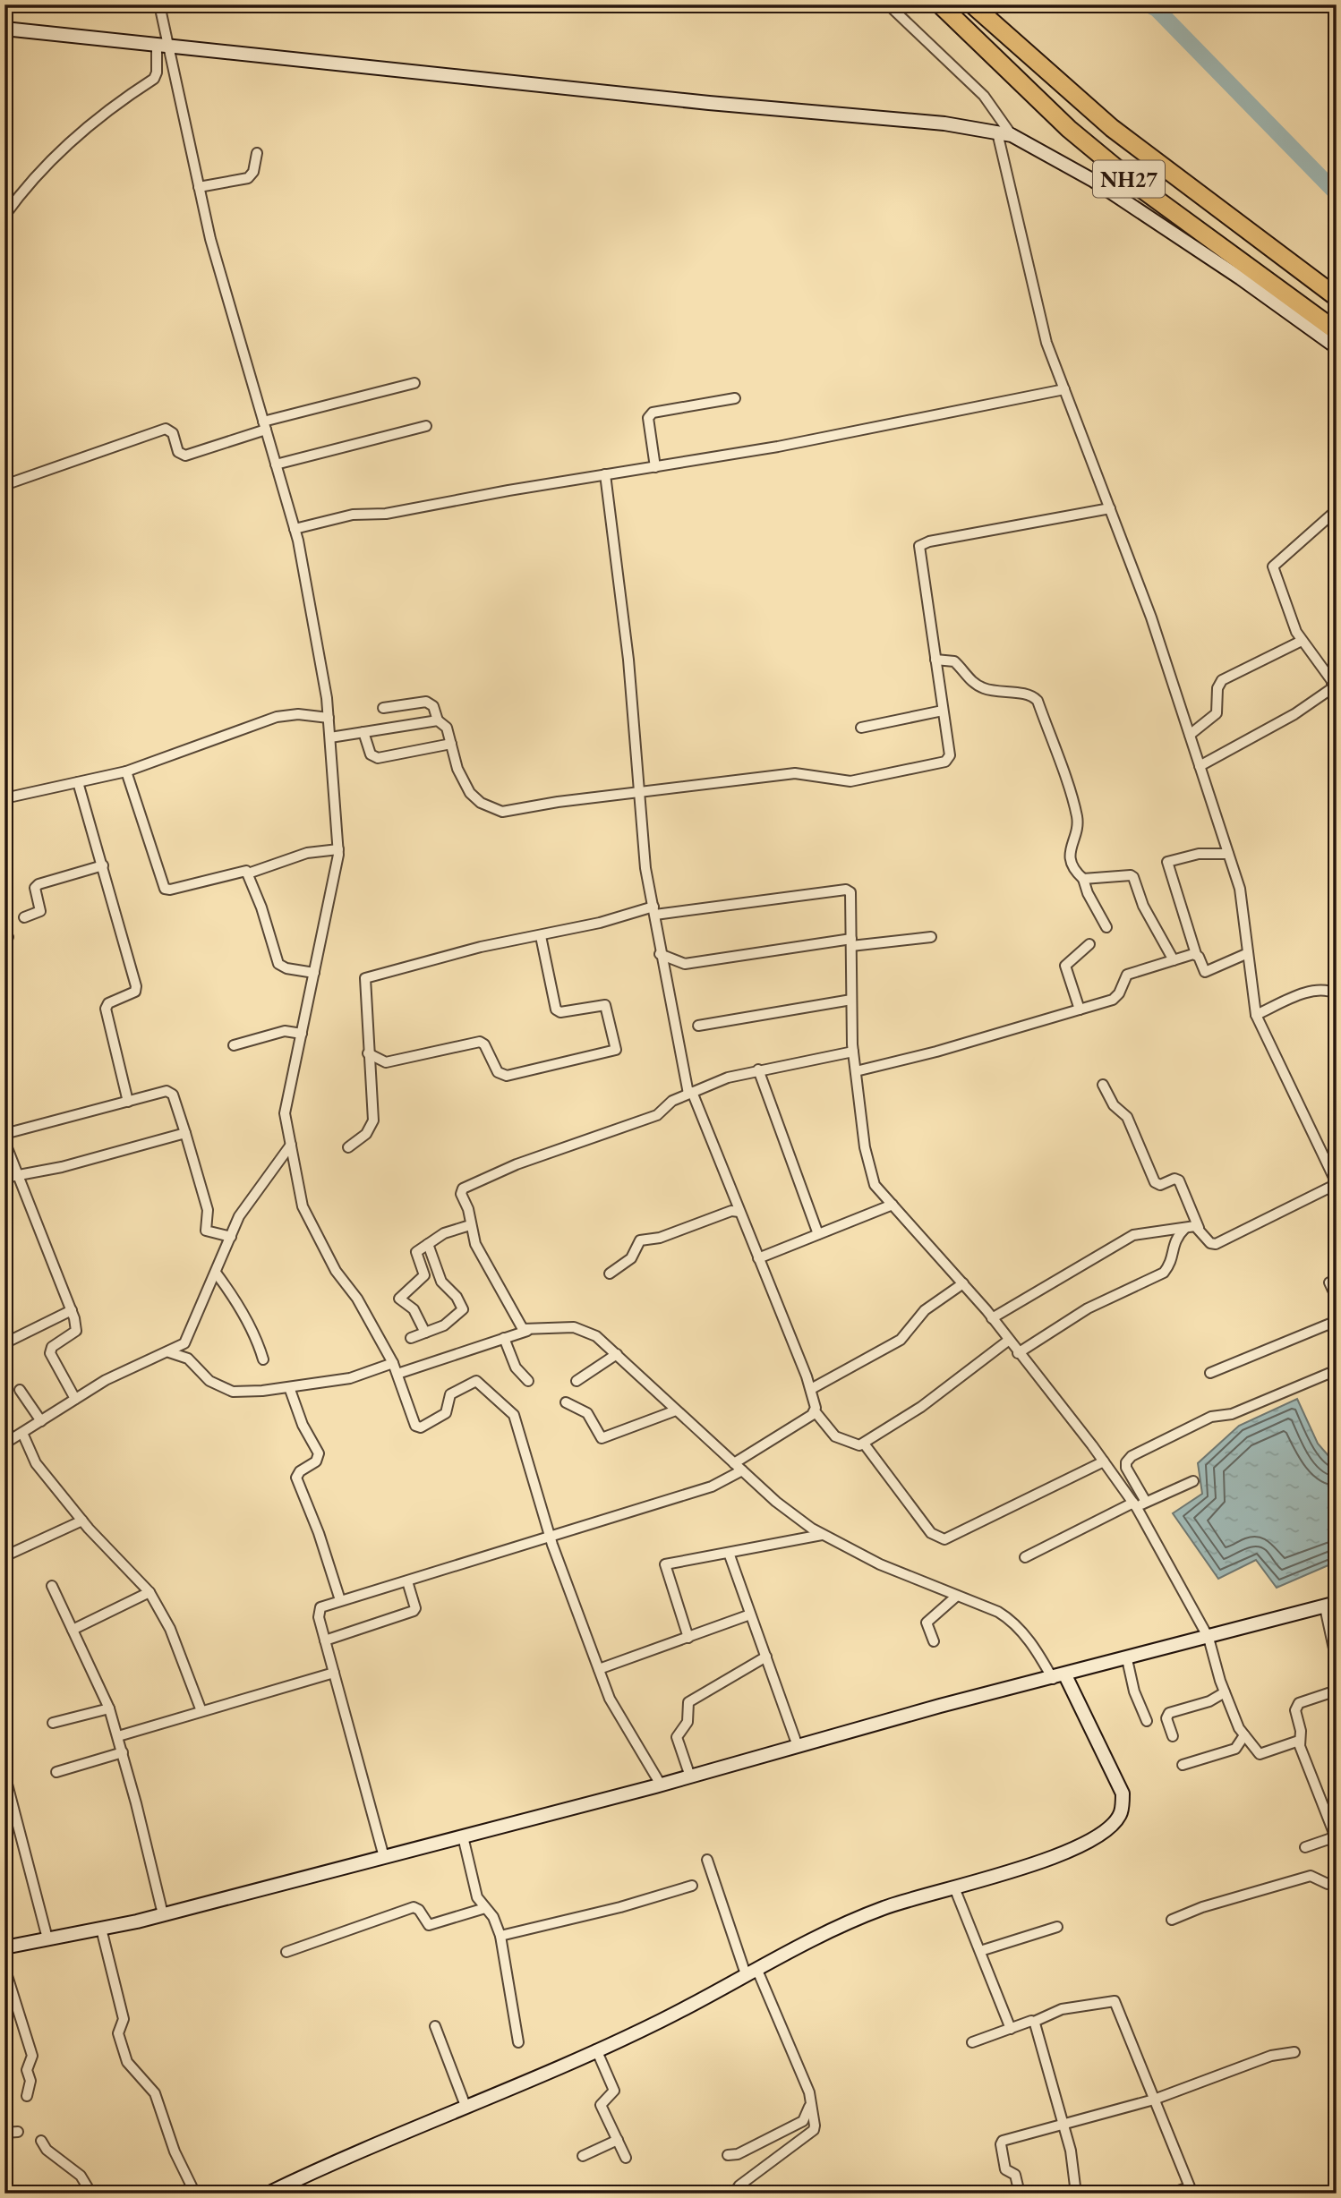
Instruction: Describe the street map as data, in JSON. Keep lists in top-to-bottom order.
{
  "streets": {
    "highway": ["NH27"]
  }
}
